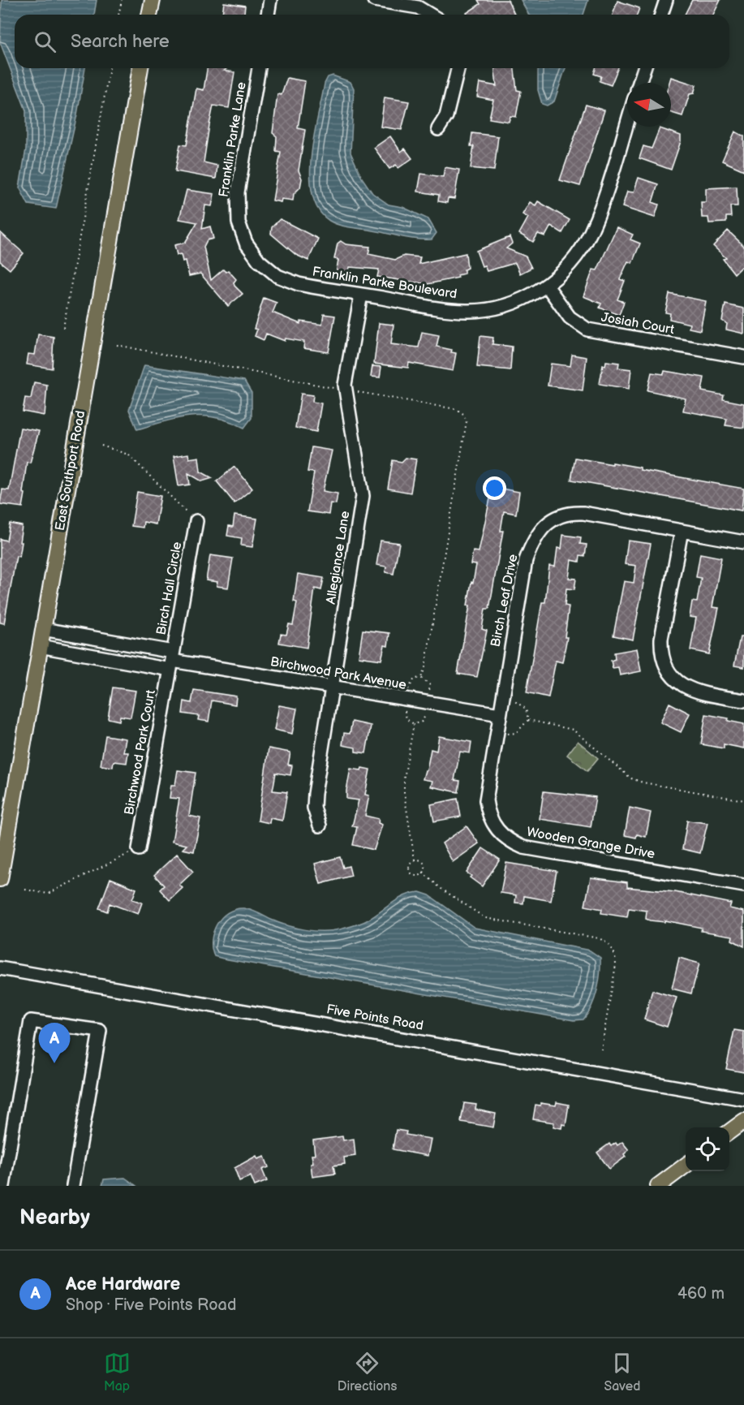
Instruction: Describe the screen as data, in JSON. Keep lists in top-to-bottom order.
{
  "streets": {
    "main road": ["East Southport Road"],
    "street": [
      "Franklin Parke Lane",
      "Franklin Parke Boulevard",
      "Josiah Court",
      "Allegiance Lane",
      "Birch Hall Circle",
      "Birch Leaf Drive",
      "Birchwood Park Avenue",
      "Birchwood Park Court",
      "Wooden Grange Drive",
      "Five Points Road"
    ]
  },
  "crossings": [
    ["Franklin Parke Lane", "Franklin Parke Boulevard"],
    ["Franklin Parke Boulevard", "Josiah Court"],
    ["Franklin Parke Boulevard", "Allegiance Lane"],
    ["East Southport Road", "Birchwood Park Avenue"],
    ["Allegiance Lane", "Birchwood Park Avenue"],
    ["Birch Hall Circle", "Birchwood Park Avenue"],
    ["Birch Hall Circle", "Birchwood Park Court"],
    ["Birch Leaf Drive", "Birchwood Park Avenue"],
    ["Birch Leaf Drive", "Wooden Grange Drive"],
    ["Birchwood Park Avenue", "Birchwood Park Court"],
    ["Birchwood Park Avenue", "Wooden Grange Drive"]
  ],
  "north": "left",
  "page": {
    "search": "Search here",
    "pins": "A",
    "heading": "Nearby",
    "list": [
      {
        "mark": "A",
        "name": "Ace Hardware",
        "note": "Shop · Five Points Road",
        "value": "460 m"
      }
    ],
    "nav": ["Map", "Directions", "Saved"]
  }
}
